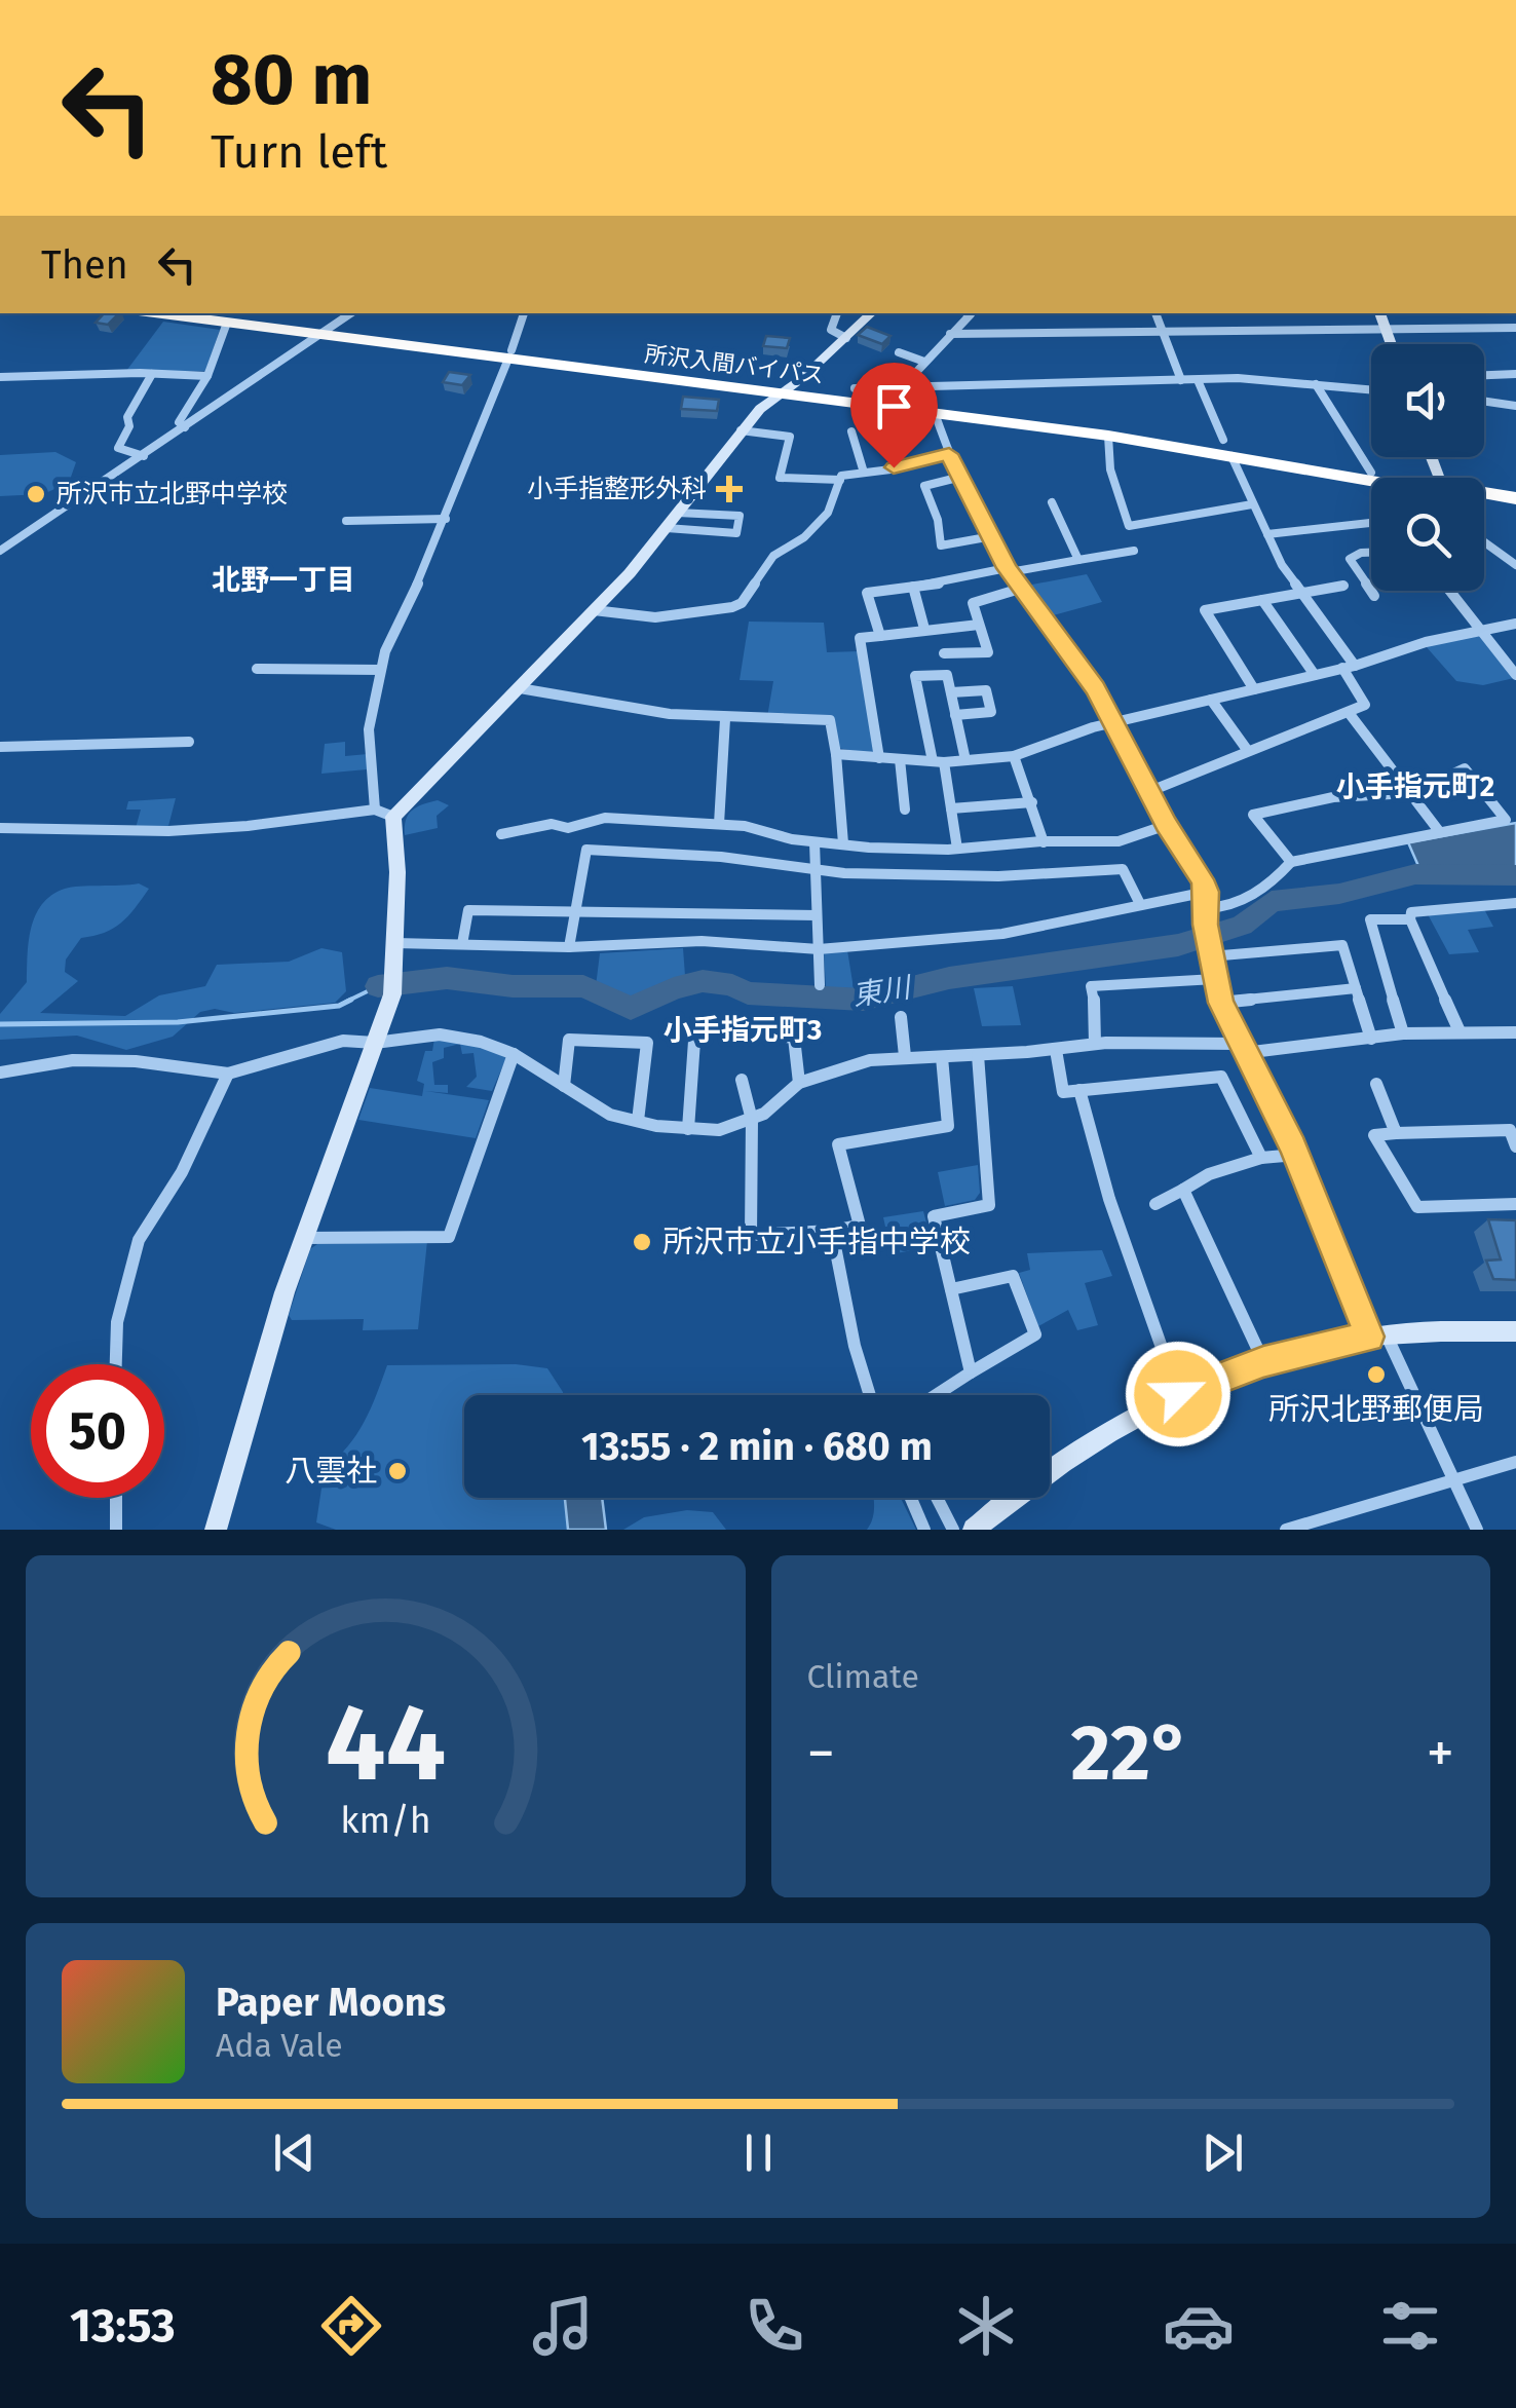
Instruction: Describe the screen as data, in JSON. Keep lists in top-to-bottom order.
{
  "streets": {
    "highway": ["所沢入間バイパス"]
  },
  "districts": ["北野一丁目", "小手指元町2", "小手指元町3"],
  "water": ["東川"],
  "places": {
    "health": ["小手指整形外科"],
    "other": [
      "所沢市立北野中学校",
      "所沢市立小手指中学校",
      "所沢北野郵便局",
      "八雲社"
    ]
  },
  "page": {
    "turn": ["80 m", "Turn left"],
    "then": "Then",
    "limit": "50",
    "trip": "13:55 · 2 min · 680 m",
    "tile": "Climate",
    "heat": ["−", "22°", "+"],
    "song": ["Paper Moons", "Ada Vale"],
    "tabs": "13:53",
    "gauge": ["44", "km/h"]
  }
}
